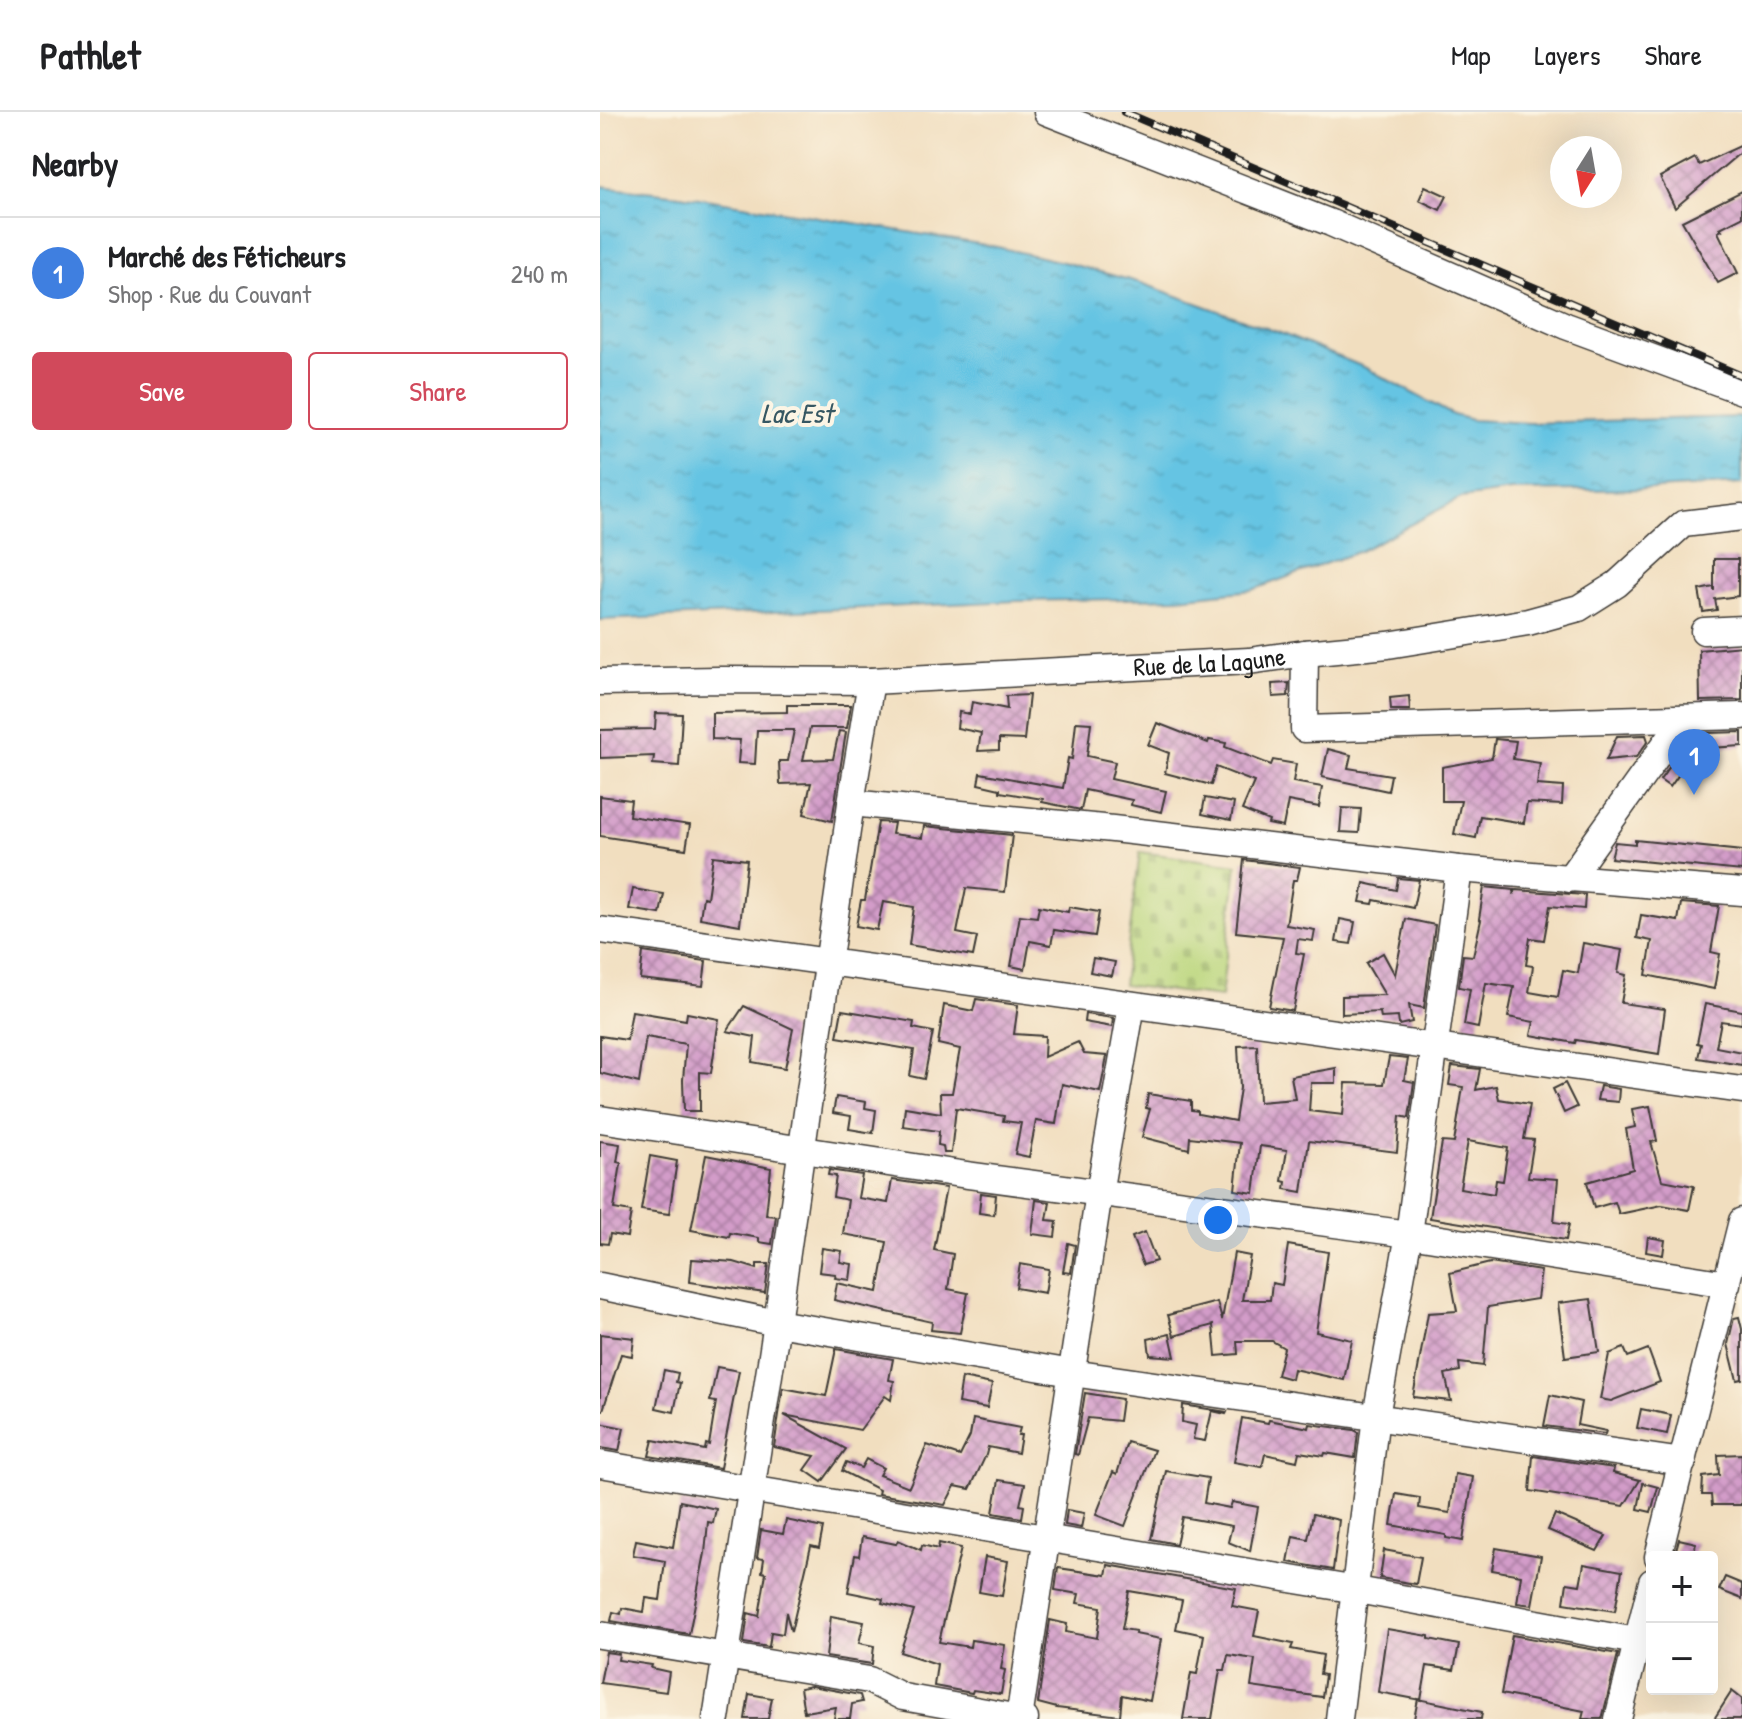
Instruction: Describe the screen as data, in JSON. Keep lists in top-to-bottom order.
{
  "streets": {
    "street": ["Rue de la Lagune"]
  },
  "water": ["Lac Est"],
  "north": "bottom",
  "page": {
    "header": "Pathlet",
    "nav": ["Map", "Layers", "Share"],
    "heading": "Nearby",
    "list": [
      {
        "mark": "1",
        "name": "Marché des Féticheurs",
        "note": "Shop · Rue du Couvant",
        "value": "240 m"
      }
    ],
    "buttons": ["Save", "Share"],
    "pins": "1",
    "map_buttons": ["+", "−"]
  }
}
